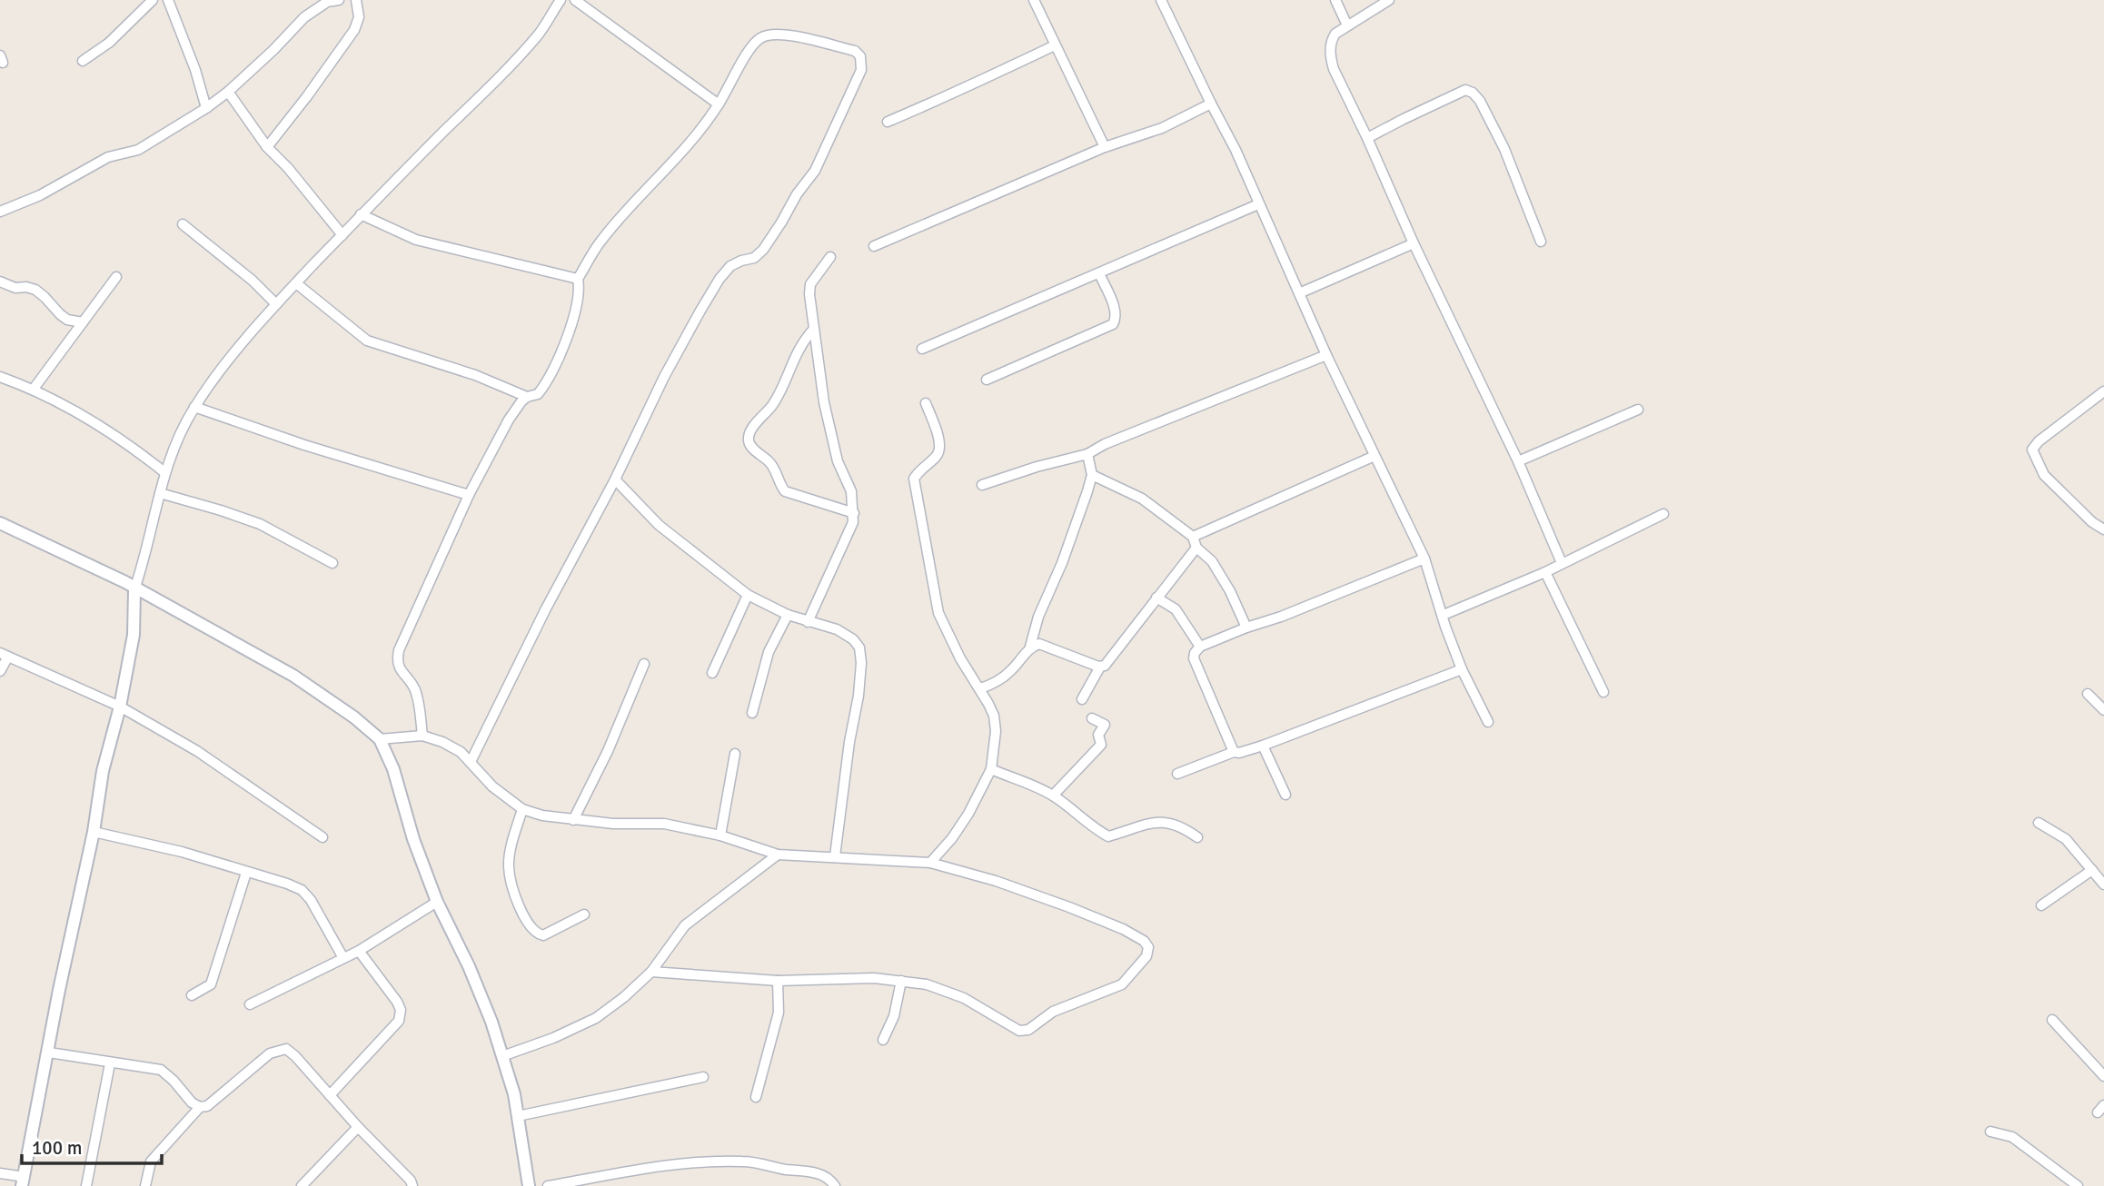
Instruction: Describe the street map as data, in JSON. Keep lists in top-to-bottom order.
{
  "scale_bar": "100 m"
}
